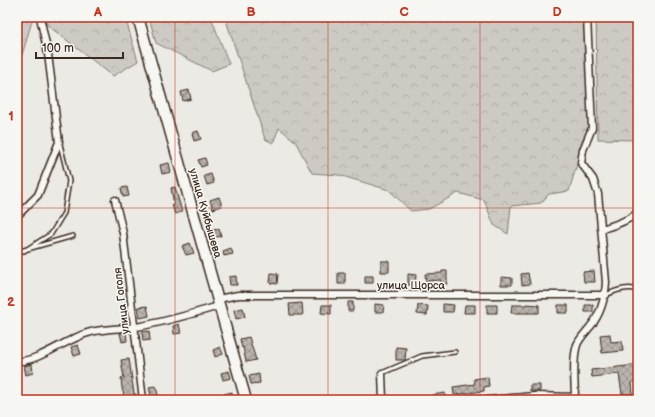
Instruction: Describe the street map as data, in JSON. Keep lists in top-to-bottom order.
{
  "streets": {
    "highway": ["улица Куйбышева"],
    "street": ["улица Щорса", "улица Гоголя"]
  },
  "crossings": [
    ["улица Куйбышева", "улица Щорса"],
    ["улица Щорса", "улица Гоголя"]
  ],
  "scale_bar": "100 m",
  "grid": {
    "columns": [
      "A",
      "B",
      "C",
      "D"
    ],
    "rows": ["1", "2"]
  }
}
